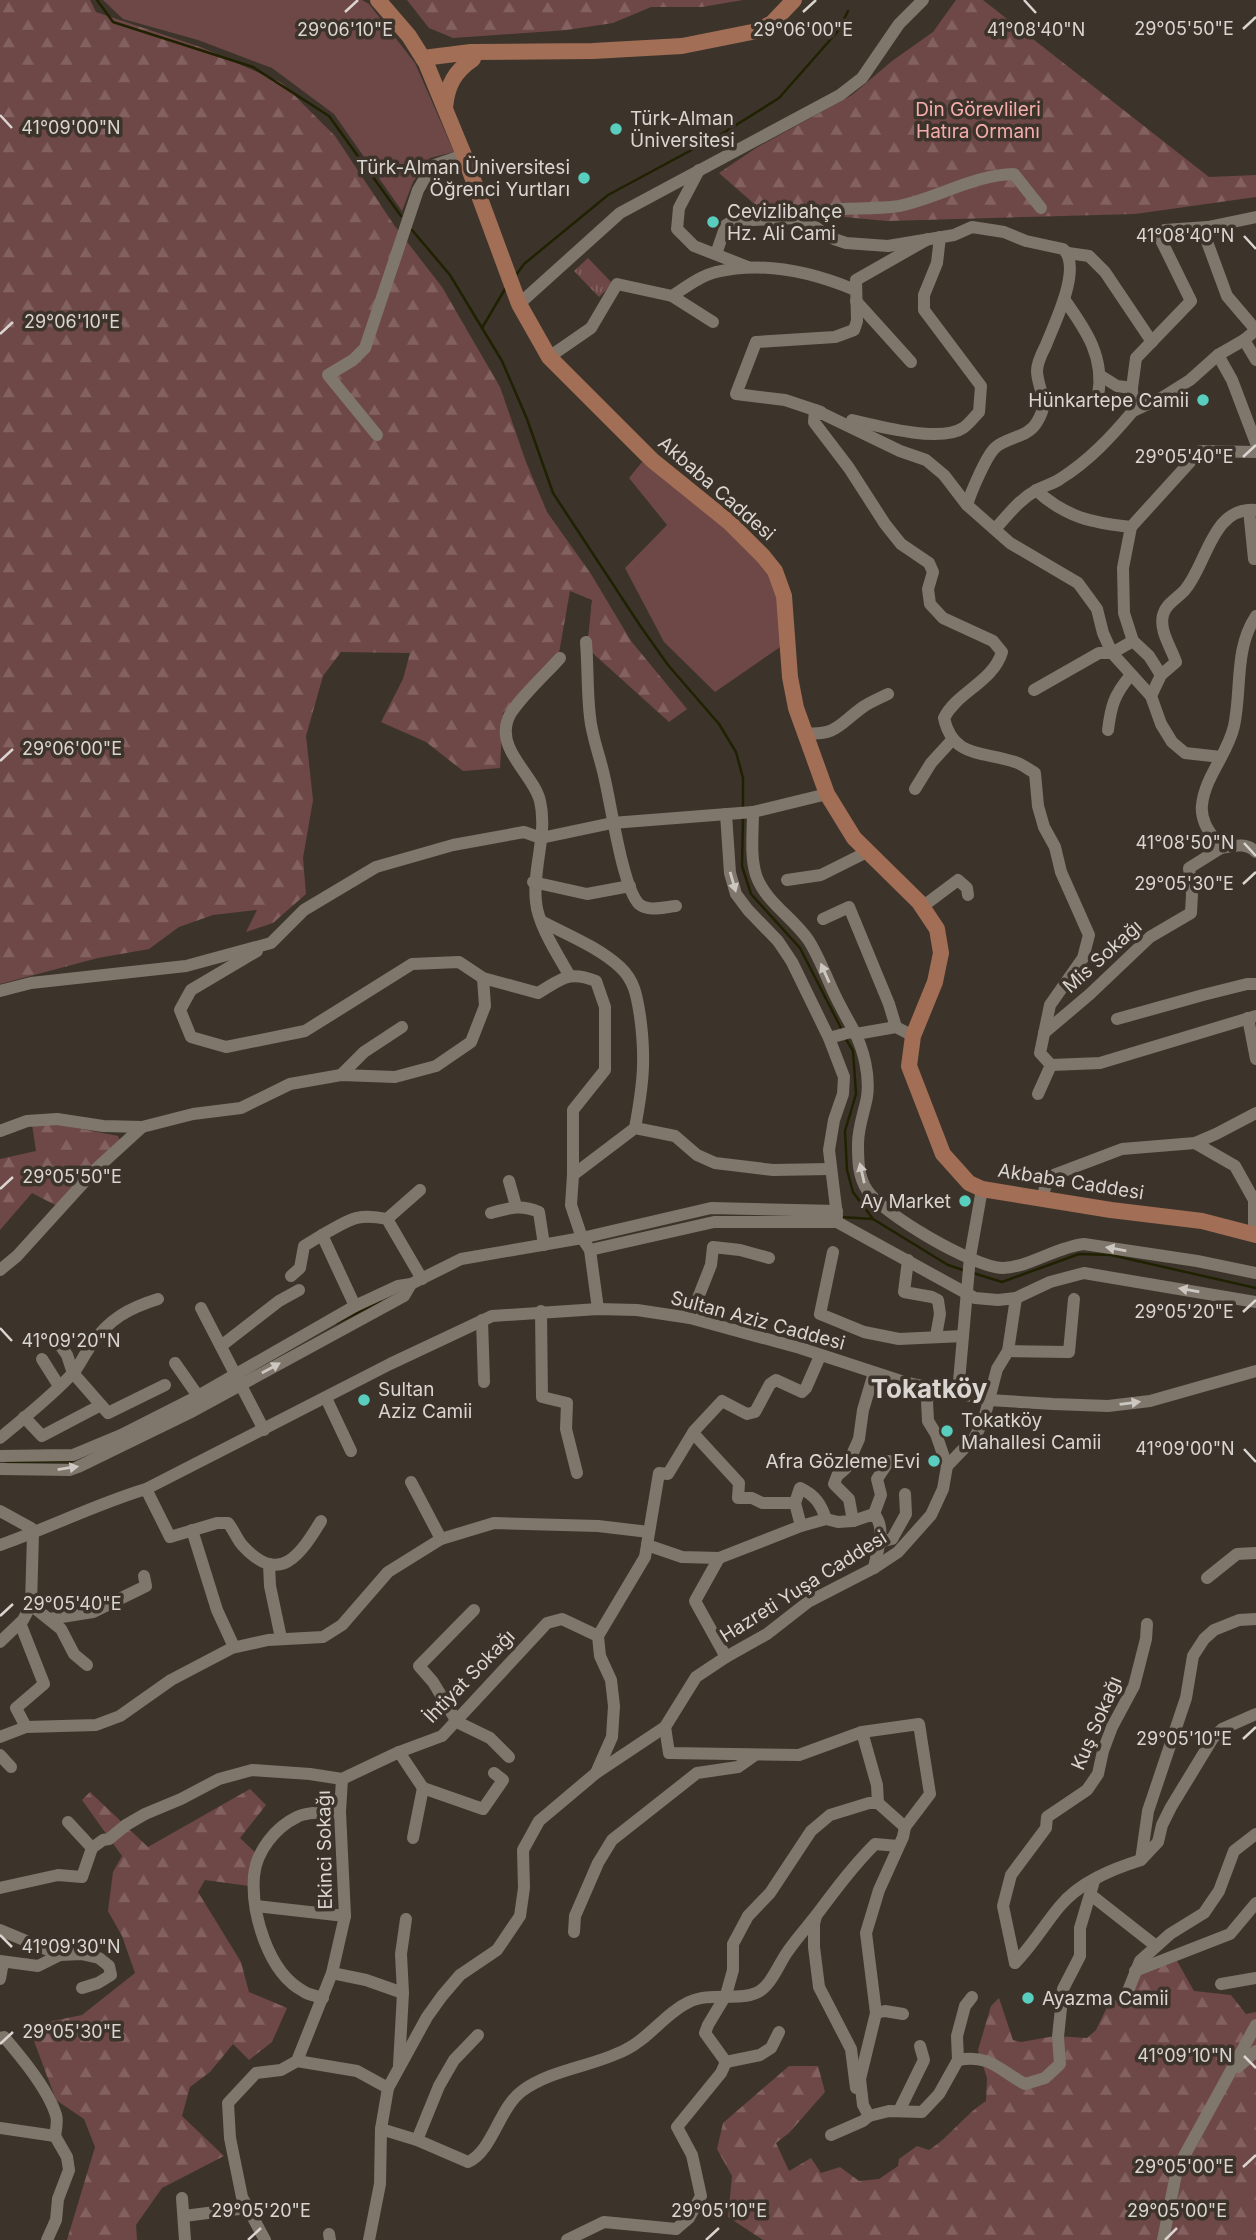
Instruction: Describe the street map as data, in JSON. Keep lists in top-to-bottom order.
{
  "streets": {
    "main road": ["Akbaba Caddesi"],
    "street": [
      "Mis Sokağı",
      "Sultan Aziz Caddesi",
      "Hazreti Yuşa Caddesi",
      "İhtiyat Sokağı",
      "Kuş Sokağı",
      "Ekinci Sokağı"
    ]
  },
  "crossings": [
    ["İhtiyat Sokağı", "Ekinci Sokağı"]
  ],
  "districts": ["Tokatköy"],
  "parks": ["Din Görevlileri Hatıra Ormanı"],
  "places": [
    "Türk-Alman Üniversitesi",
    "Türk-Alman Üniversitesi Öğrenci Yurtları",
    "Cevizlibahçe Hz. Ali Cami",
    "Hünkartepe Camii",
    "Ay Market",
    "Sultan Aziz Camii",
    "Tokatköy Mahallesi Camii",
    "Afra Gözleme Evi",
    "Ayazma Camii"
  ],
  "coordinates": [
    "29°05'50\"E",
    "29°06'10\"E",
    "29°06'00\"E",
    "41°08'40\"N",
    "41°09'00\"N",
    "29°05'40\"E",
    "41°08'50\"N",
    "29°05'30\"E",
    "29°05'20\"E",
    "41°09'20\"N",
    "29°05'10\"E",
    "41°09'30\"N",
    "41°09'10\"N",
    "29°05'00\"E"
  ]
}
